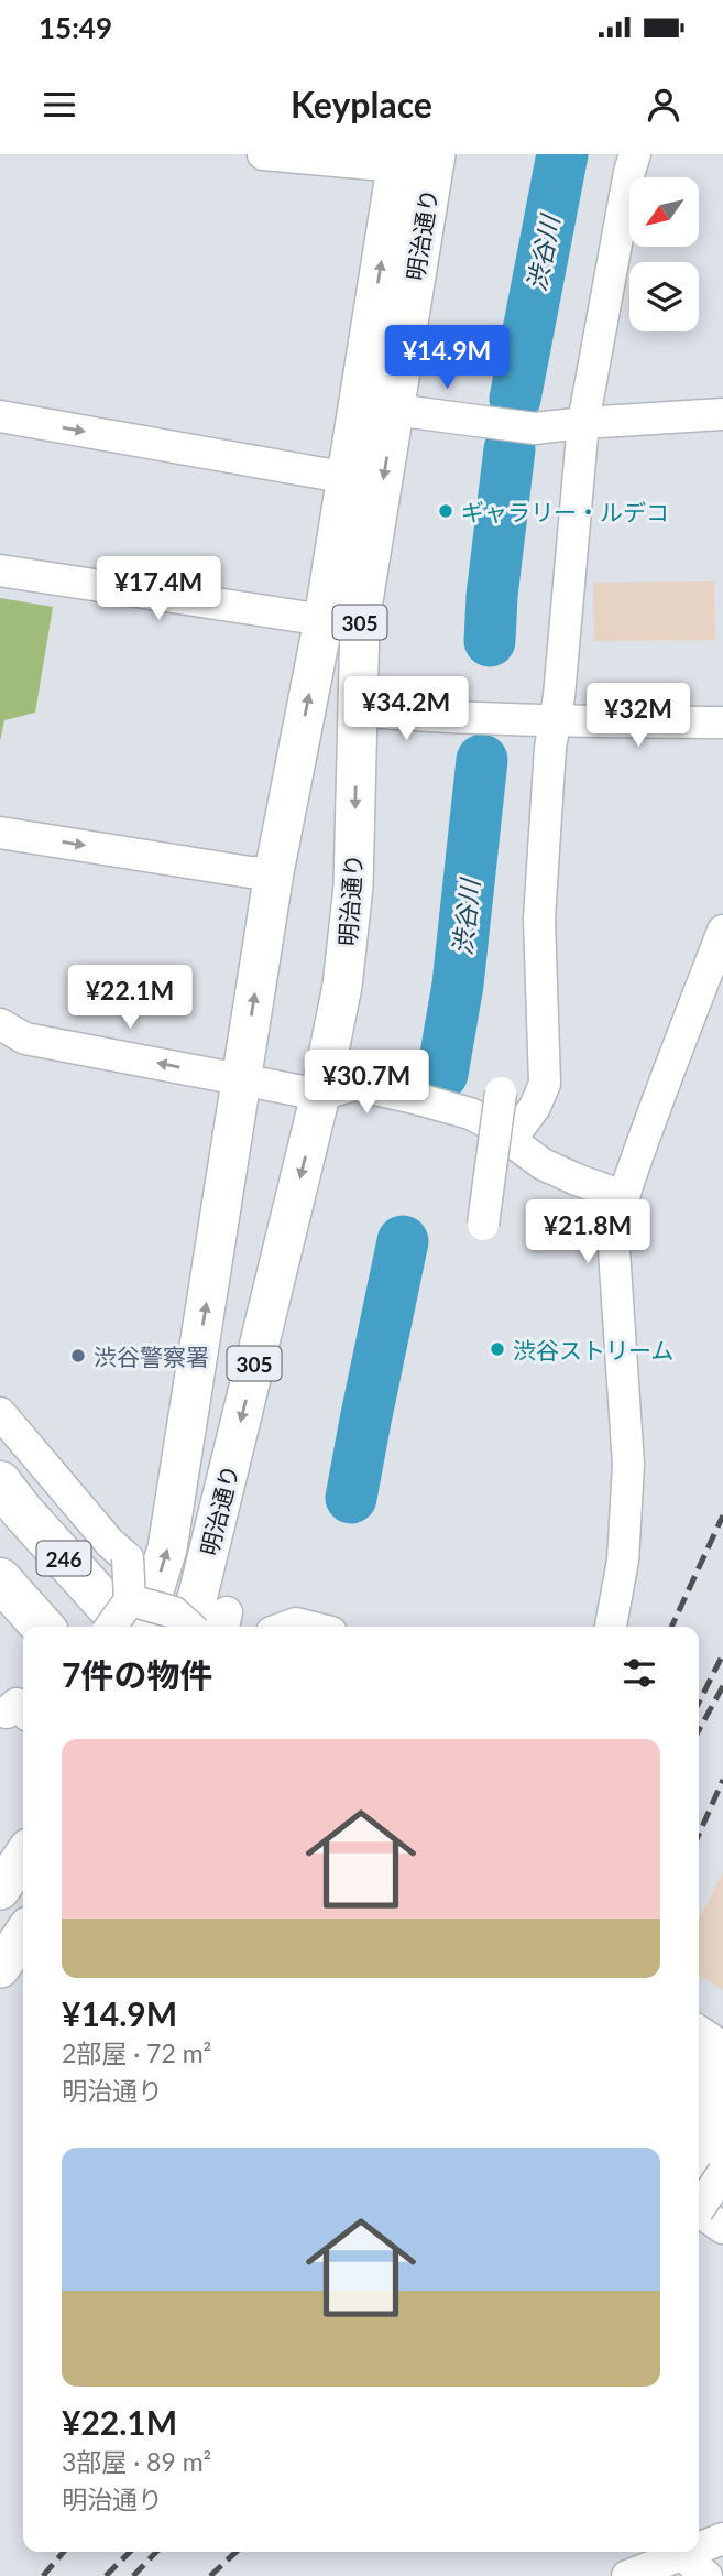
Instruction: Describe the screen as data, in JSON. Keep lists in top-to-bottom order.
{
  "streets": {
    "highway": ["246"],
    "main road": ["明治通り", "305"]
  },
  "crossings": [
    ["明治通り", "246"]
  ],
  "water": ["渋谷川"],
  "places": ["ギャラリー・ルデコ", "渋谷ストリーム", "渋谷警察署"],
  "north": "bottom left",
  "page": {
    "status": "15:49",
    "header": "Keyplace",
    "price": [
      "¥14.9M",
      "¥17.4M",
      "¥34.2M",
      "¥32M",
      "¥22.1M",
      "¥30.7M",
      "¥21.8M"
    ],
    "heading": "7件の物件",
    "list": [
      {
        "name": "¥14.9M",
        "note": "2部屋 · 72 m² · 明治通り"
      },
      {
        "name": "¥22.1M",
        "note": "3部屋 · 89 m² · 明治通り"
      }
    ]
  }
}
